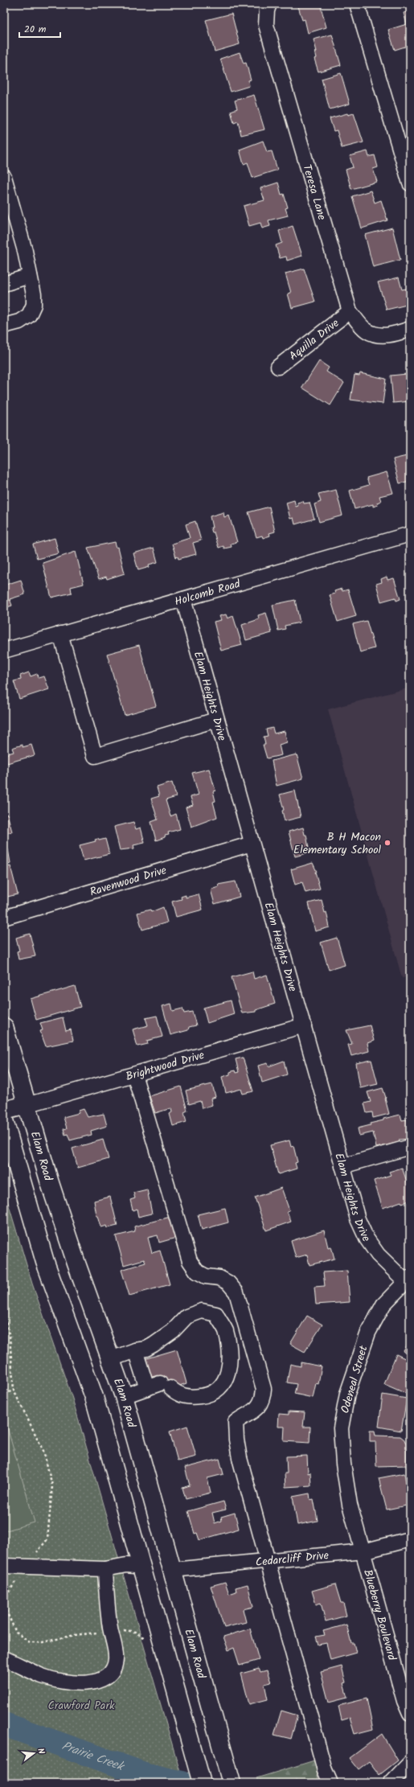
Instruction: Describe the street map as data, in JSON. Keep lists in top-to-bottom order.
{
  "streets": {
    "main road": ["Elam Road"],
    "street": [
      "Teresa Lane",
      "Aquilla Drive",
      "Holcomb Road",
      "Elam Heights Drive",
      "Ravenwood Drive",
      "Brightwood Drive",
      "Odeneal Street",
      "Cedarcliff Drive",
      "Blueberry Boulevard"
    ]
  },
  "crossings": [
    ["Teresa Lane", "Aquilla Drive"],
    ["Holcomb Road", "Elam Heights Drive"],
    ["Elam Heights Drive", "Ravenwood Drive"],
    ["Elam Heights Drive", "Brightwood Drive"],
    ["Elam Heights Drive", "Odeneal Street"],
    ["Brightwood Drive", "Elam Road"],
    ["Elam Road", "Cedarcliff Drive"],
    ["Odeneal Street", "Cedarcliff Drive"],
    ["Odeneal Street", "Blueberry Boulevard"],
    ["Cedarcliff Drive", "Blueberry Boulevard"]
  ],
  "water": ["Prairie Creek"],
  "parks": ["Crawford Park"],
  "places": ["B H Macon Elementary School"],
  "scale_bar": "20 m",
  "north": "right"
}
